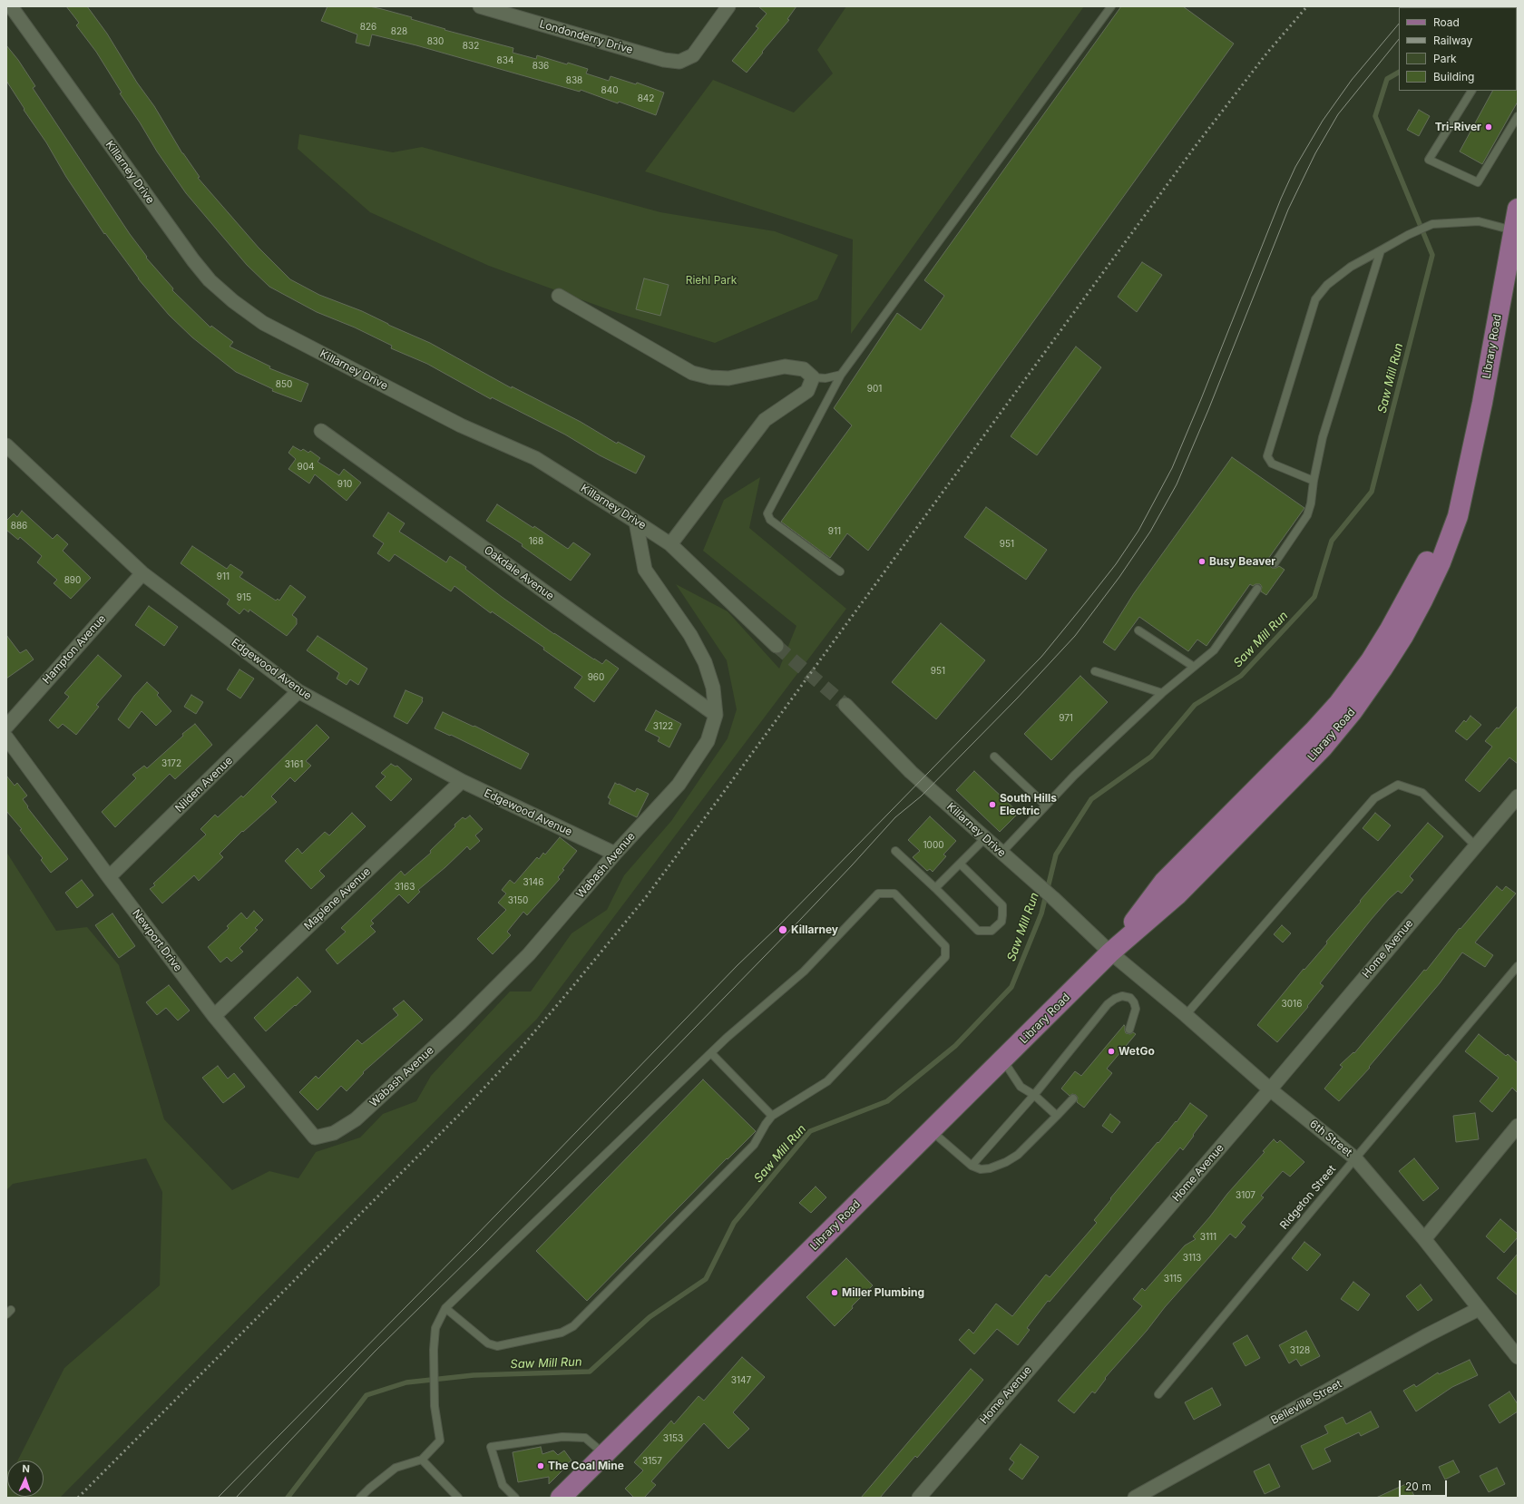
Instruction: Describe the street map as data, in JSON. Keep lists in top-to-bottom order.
{
  "streets": {
    "main road": ["Library Road"],
    "street": [
      "Londonderry Drive",
      "Killarney Drive",
      "Oakdale Avenue",
      "Hampton Avenue",
      "Edgewood Avenue",
      "Nilden Avenue",
      "Wabash Avenue",
      "Maplene Avenue",
      "Newport Drive",
      "Home Avenue",
      "6th Street",
      "Belleville Street"
    ],
    "lane": ["Ridgeton Street"]
  },
  "crossings": [
    ["Killarney Drive", "Library Road"],
    ["Killarney Drive", "Wabash Avenue"],
    ["Killarney Drive", "6th Street"],
    ["Library Road", "6th Street"],
    ["Oakdale Avenue", "Wabash Avenue"],
    ["Hampton Avenue", "Edgewood Avenue"],
    ["Edgewood Avenue", "Nilden Avenue"],
    ["Edgewood Avenue", "Wabash Avenue"],
    ["Edgewood Avenue", "Maplene Avenue"],
    ["Nilden Avenue", "Newport Drive"],
    ["Wabash Avenue", "Newport Drive"],
    ["Maplene Avenue", "Newport Drive"],
    ["Home Avenue", "6th Street"],
    ["6th Street", "Ridgeton Street"],
    ["6th Street", "Belleville Street"]
  ],
  "water": ["Saw Mill Run"],
  "parks": ["Riehl Park"],
  "places": [
    "Tri-River",
    "Busy Beaver",
    "South Hills Electric",
    "Killarney",
    "WetGo",
    "Miller Plumbing",
    "The Coal Mine"
  ],
  "house_numbers": [
    "826",
    "828",
    "830",
    "832",
    "834",
    "836",
    "838",
    "840",
    "842",
    "850",
    "901",
    "904",
    "910",
    "886",
    "911",
    "168",
    "951",
    "911",
    "890",
    "915",
    "951",
    "960",
    "971",
    "3122",
    "3172",
    "3161",
    "1000",
    "3146",
    "3163",
    "3150",
    "3016",
    "3107",
    "3111",
    "3113",
    "3115",
    "3128",
    "3147",
    "3153",
    "3157"
  ],
  "legend": [
    "Road",
    "Railway",
    "Park",
    "Building"
  ],
  "scale_bar": "20 m",
  "north": "top"
}
